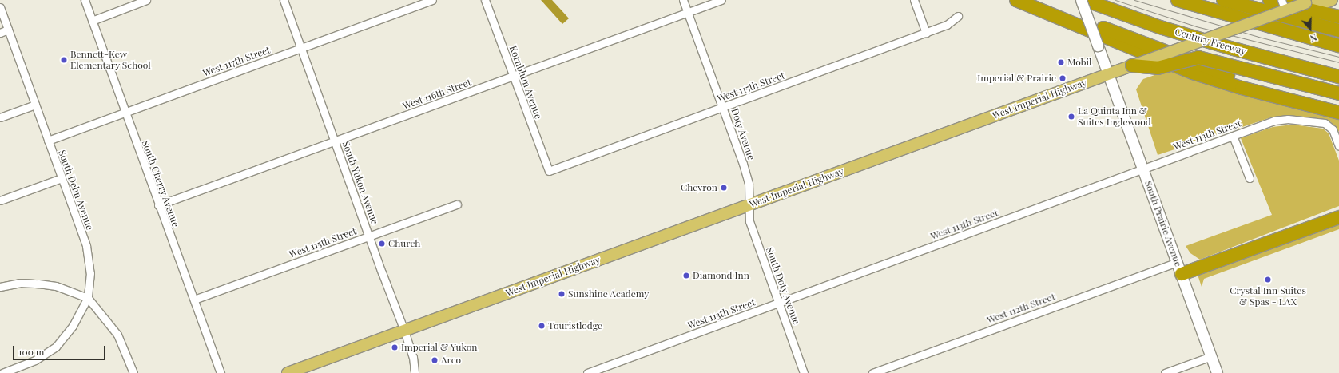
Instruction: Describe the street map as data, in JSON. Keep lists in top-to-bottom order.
{
  "streets": {
    "highway": ["Century Freeway"],
    "main road": ["West Imperial Highway", "South Prairie Avenue"],
    "street": [
      "West 117th Street",
      "Kornblum Avenue",
      "West 115th Street",
      "West 116th Street",
      "Doty Avenue",
      "West 113th Street",
      "South Yukon Avenue",
      "South Cherry Avenue",
      "South Dehn Avenue",
      "South Doty Avenue",
      "West 112th Street"
    ]
  },
  "crossings": [
    ["West 117th Street", "South Yukon Avenue"],
    ["West 117th Street", "South Cherry Avenue"],
    ["West 117th Street", "South Dehn Avenue"],
    ["Kornblum Avenue", "West 115th Street"],
    ["Kornblum Avenue", "West 116th Street"],
    ["West 115th Street", "Doty Avenue"],
    ["West 115th Street", "South Yukon Avenue"],
    ["West 115th Street", "South Cherry Avenue"],
    ["West 116th Street", "Doty Avenue"],
    ["West 116th Street", "South Yukon Avenue"],
    ["West 116th Street", "South Cherry Avenue"],
    ["West Imperial Highway", "Doty Avenue"],
    ["West Imperial Highway", "South Yukon Avenue"],
    ["West Imperial Highway", "South Prairie Avenue"],
    ["West Imperial Highway", "South Doty Avenue"],
    ["Doty Avenue", "South Doty Avenue"],
    ["West 113th Street", "South Prairie Avenue"],
    ["West 113th Street", "South Doty Avenue"],
    ["South Prairie Avenue", "West 112th Street"]
  ],
  "places": [
    "Bennett-Kew Elementary School",
    "Mobil",
    "Imperial & Prairie",
    "La Quinta Inn & Suites Inglewood",
    "Chevron",
    "Church",
    "Diamond Inn",
    "Crystal Inn Suites & Spas - LAX",
    "Sunshine Academy",
    "Touristlodge",
    "Imperial & Yukon",
    "Arco"
  ],
  "scale_bar": "100 m",
  "north": "bottom"
}
